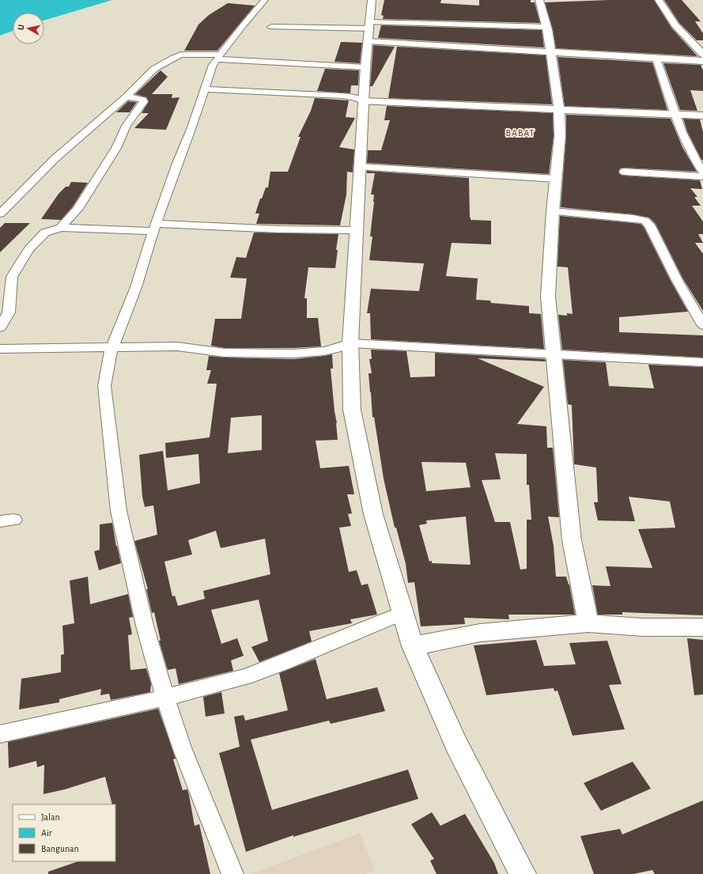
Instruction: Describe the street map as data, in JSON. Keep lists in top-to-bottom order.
{
  "districts": ["BABAT"],
  "legend": ["Jalan", "Air", "Bangunan"],
  "north": "left"
}
